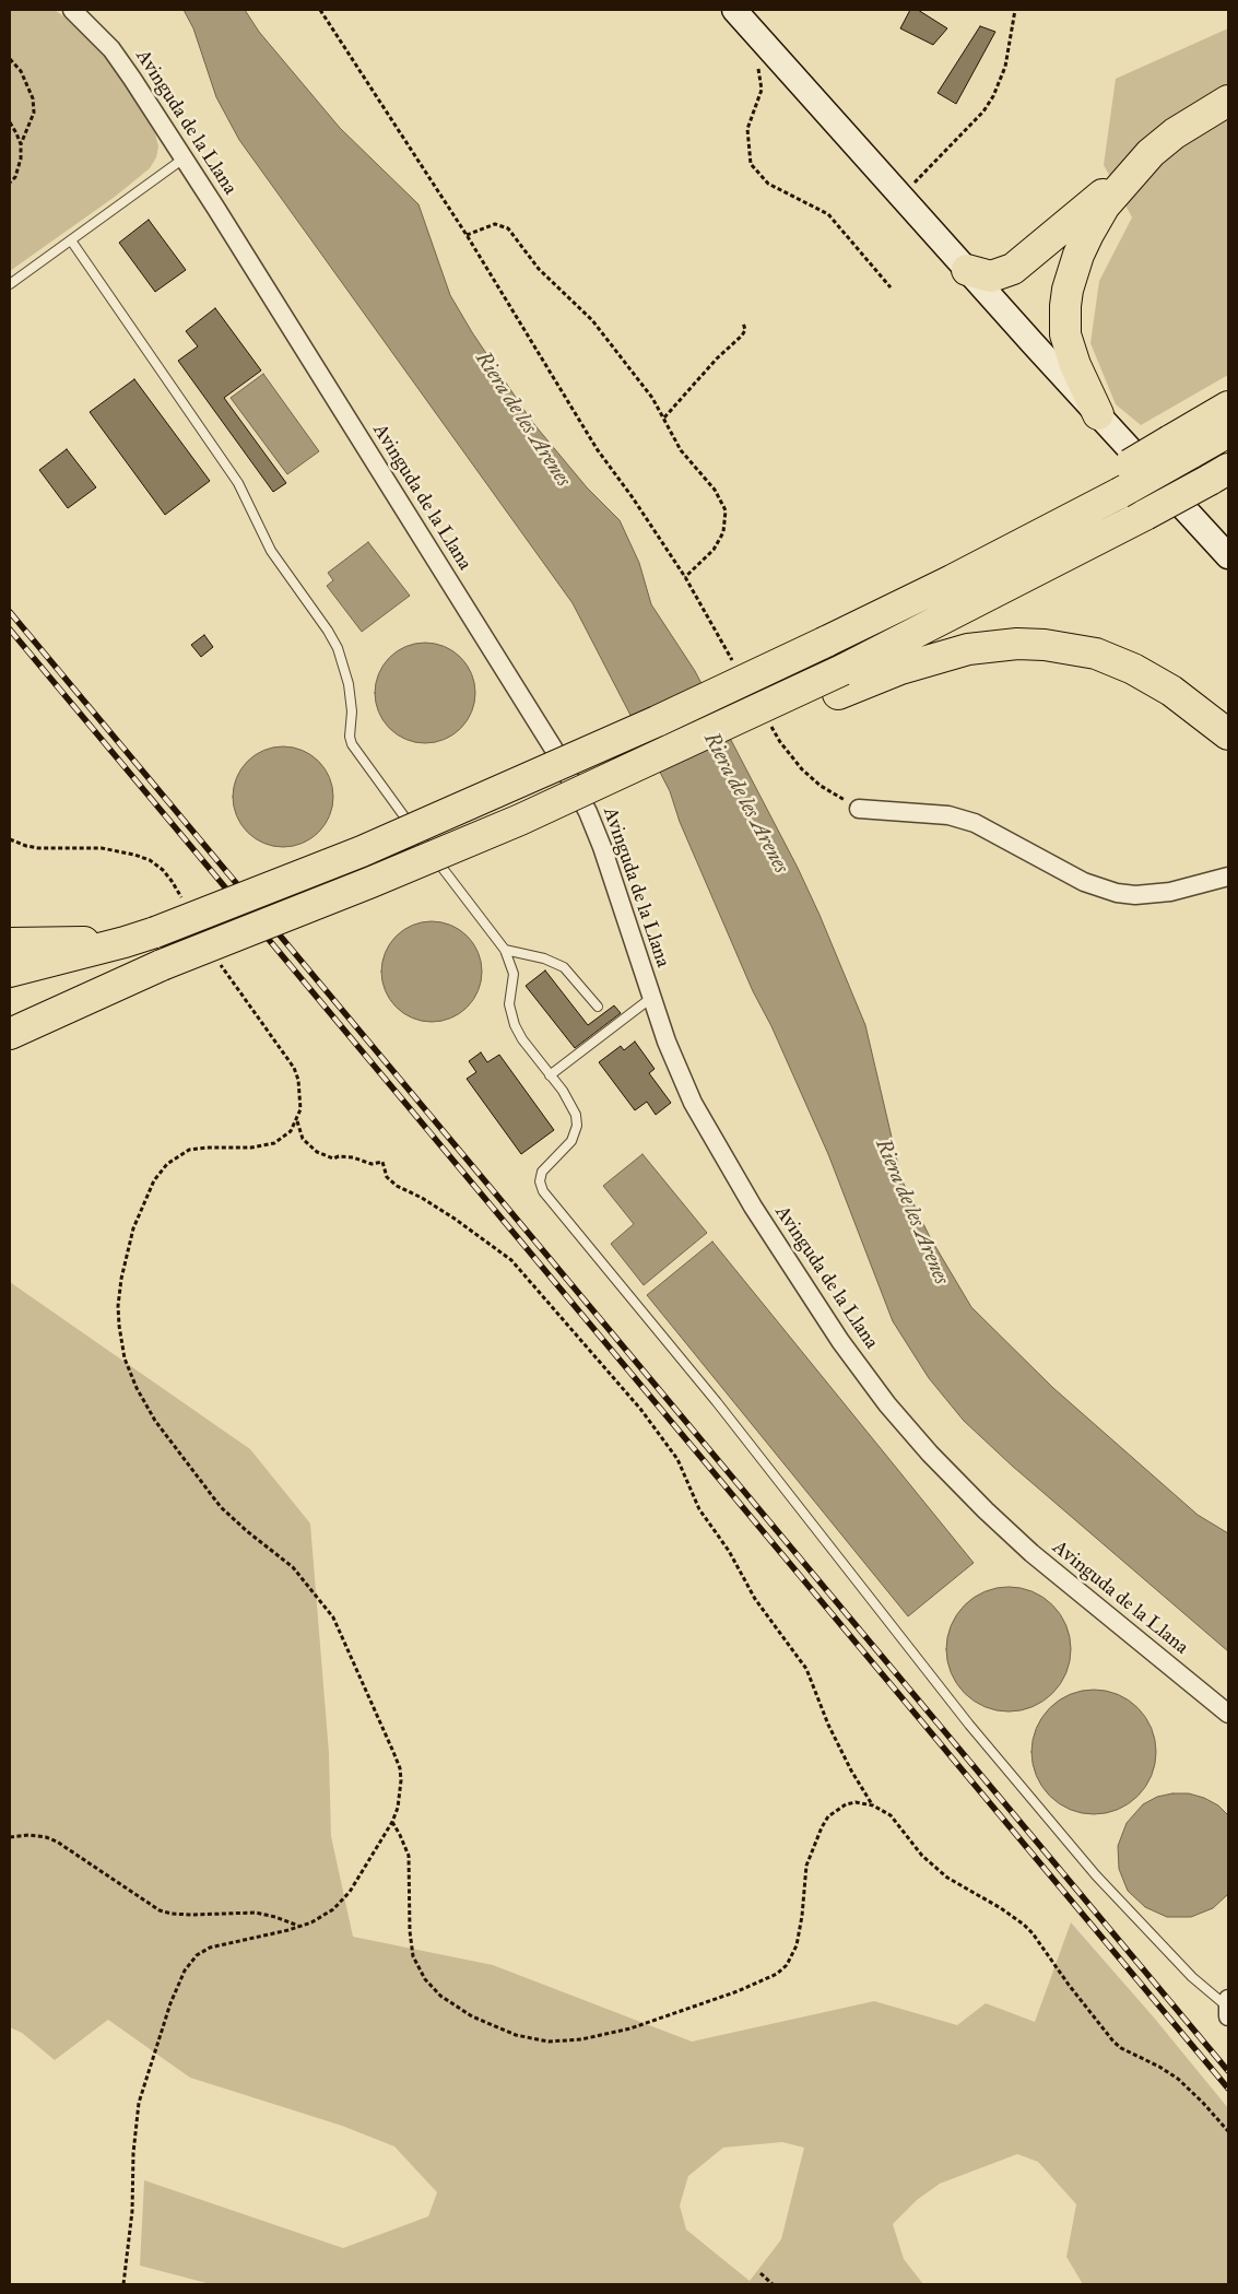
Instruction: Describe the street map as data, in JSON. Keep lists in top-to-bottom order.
{
  "streets": {
    "street": ["Avinguda de la Llana"]
  },
  "water": ["Riera de les Arenes"]
}
